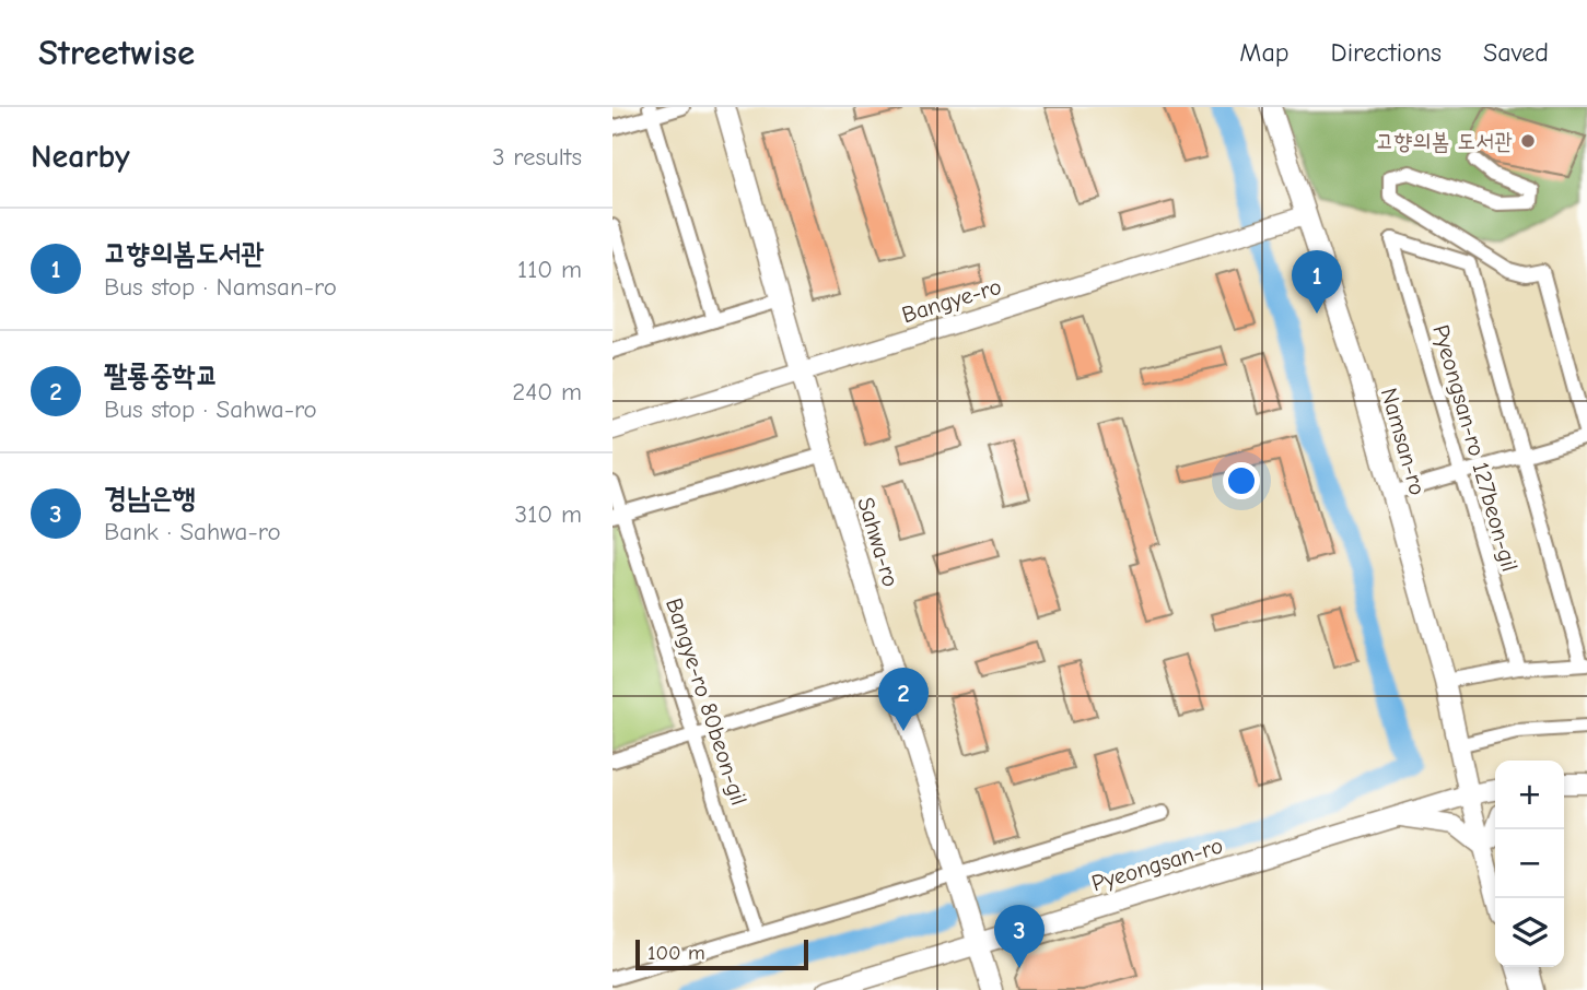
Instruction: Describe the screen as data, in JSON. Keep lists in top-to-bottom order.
{
  "streets": {
    "main road": ["Namsan-ro", "Sahwa-ro", "Pyeongsan-ro"],
    "street": ["Bangye-ro", "Pyeongsan-ro 127beon-gil", "Bangye-ro 80beon-gil"]
  },
  "crossings": [
    ["Bangye-ro", "Namsan-ro"],
    ["Bangye-ro", "Sahwa-ro"],
    ["Namsan-ro", "Pyeongsan-ro"],
    ["Sahwa-ro", "Pyeongsan-ro"]
  ],
  "places": ["고향의봄 도서관"],
  "scale_bar": "100 m",
  "page": {
    "header": "Streetwise",
    "nav": ["Map", "Directions", "Saved"],
    "heading": ["Nearby", "3 results"],
    "list": [
      {
        "mark": "1",
        "name": "고향의봄도서관",
        "note": "Bus stop · Namsan-ro",
        "value": "110 m"
      },
      {
        "mark": "2",
        "name": "팔룡중학교",
        "note": "Bus stop · Sahwa-ro",
        "value": "240 m"
      },
      {
        "mark": "3",
        "name": "경남은행",
        "note": "Bank · Sahwa-ro",
        "value": "310 m"
      }
    ],
    "pins": ["1", "2", "3"],
    "map_buttons": ["+", "−"],
    "scale": "100 m"
  }
}
